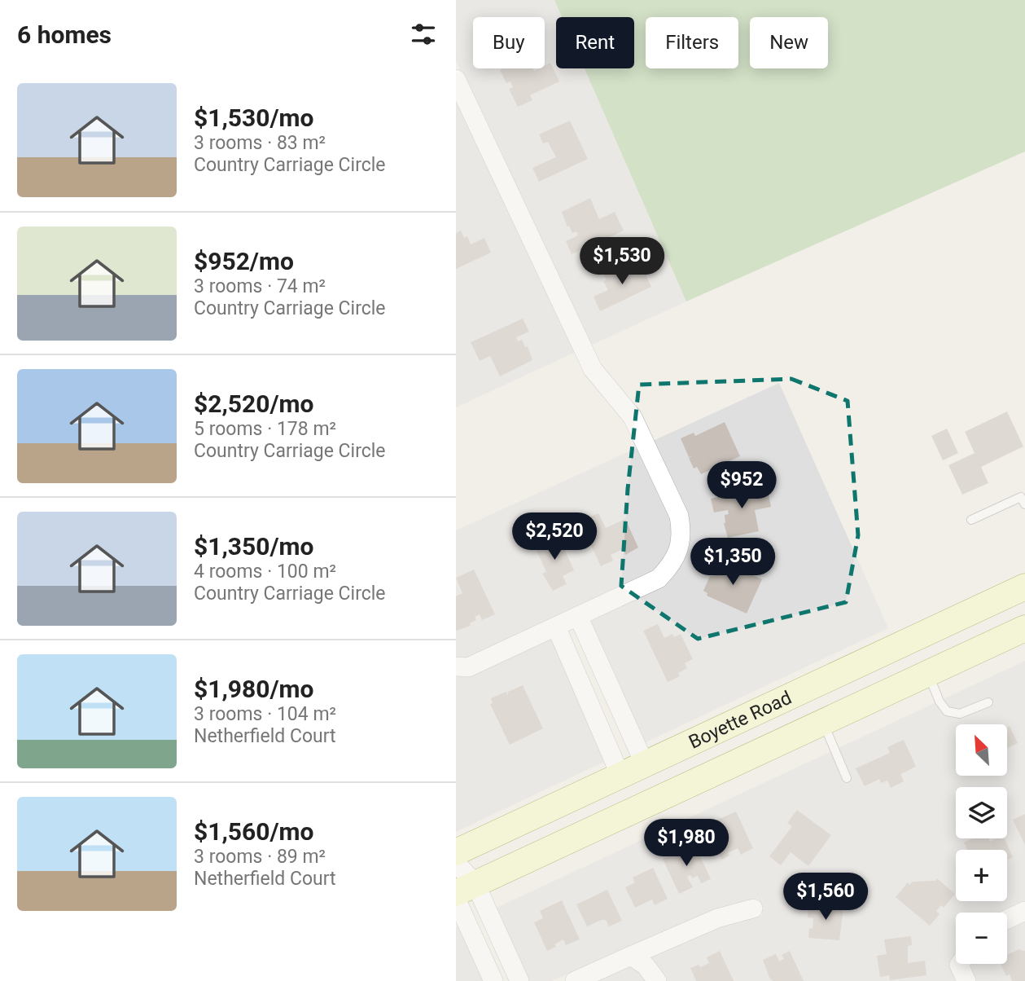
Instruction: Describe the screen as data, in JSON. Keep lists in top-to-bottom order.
{
  "streets": {
    "main road": ["Boyette Road"]
  },
  "north": "top left",
  "page": {
    "heading": "6 homes",
    "chip": [
      "Buy",
      "Rent",
      "Filters",
      "New"
    ],
    "list": [
      {
        "name": "$1,530/mo",
        "note": "3 rooms · 83 m² · Country Carriage Circle"
      },
      {
        "name": "$952/mo",
        "note": "3 rooms · 74 m² · Country Carriage Circle"
      },
      {
        "name": "$2,520/mo",
        "note": "5 rooms · 178 m² · Country Carriage Circle"
      },
      {
        "name": "$1,350/mo",
        "note": "4 rooms · 100 m² · Country Carriage Circle"
      },
      {
        "name": "$1,980/mo",
        "note": "3 rooms · 104 m² · Netherfield Court"
      },
      {
        "name": "$1,560/mo",
        "note": "3 rooms · 89 m² · Netherfield Court"
      }
    ],
    "price": [
      "$1,530",
      "$952",
      "$2,520",
      "$1,350",
      "$1,980",
      "$1,560"
    ],
    "map_buttons": ["+", "−"]
  }
}
